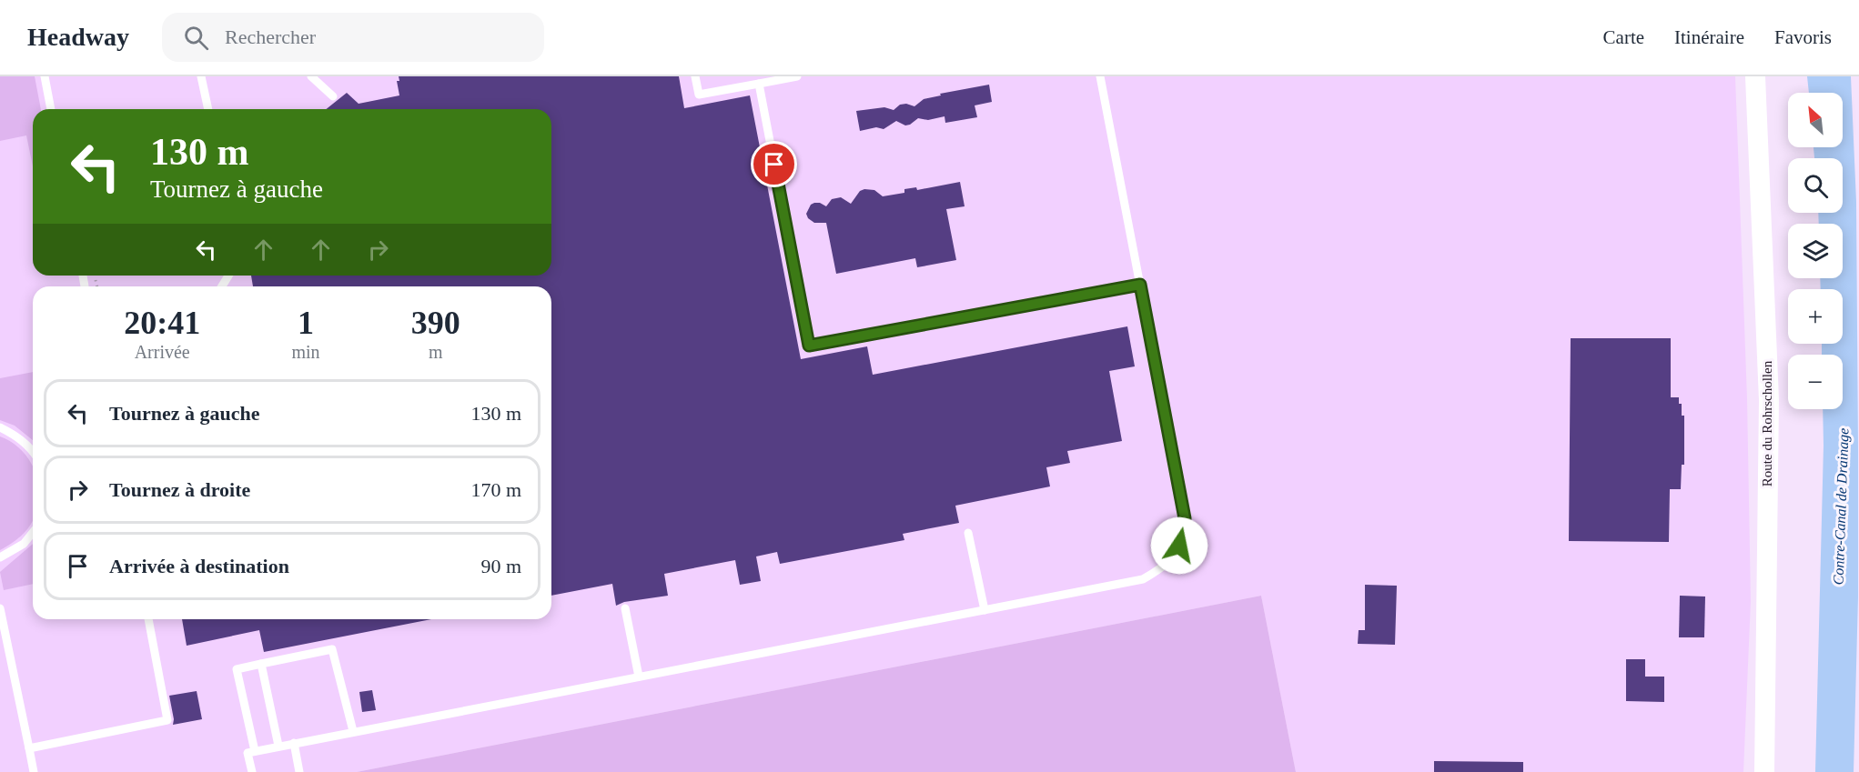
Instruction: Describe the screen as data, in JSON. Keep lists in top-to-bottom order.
{
  "streets": {
    "street": ["Route du Rohrschollen"]
  },
  "water": ["Contre-Canal de Drainage"],
  "north": "top left",
  "page": {
    "header": "Headway",
    "search": "Rechercher",
    "nav": ["Carte", "Itinéraire", "Favoris"],
    "map_buttons": ["+", "−"],
    "turn": ["130 m", "Tournez à gauche"],
    "eta": [
      "20:41",
      "Arrivée",
      "1",
      "min",
      "390",
      "m"
    ],
    "list": [
      {
        "name": "Tournez à gauche",
        "value": "130 m"
      },
      {
        "name": "Tournez à droite",
        "value": "170 m"
      },
      {
        "name": "Arrivée à destination",
        "value": "90 m"
      }
    ]
  }
}
